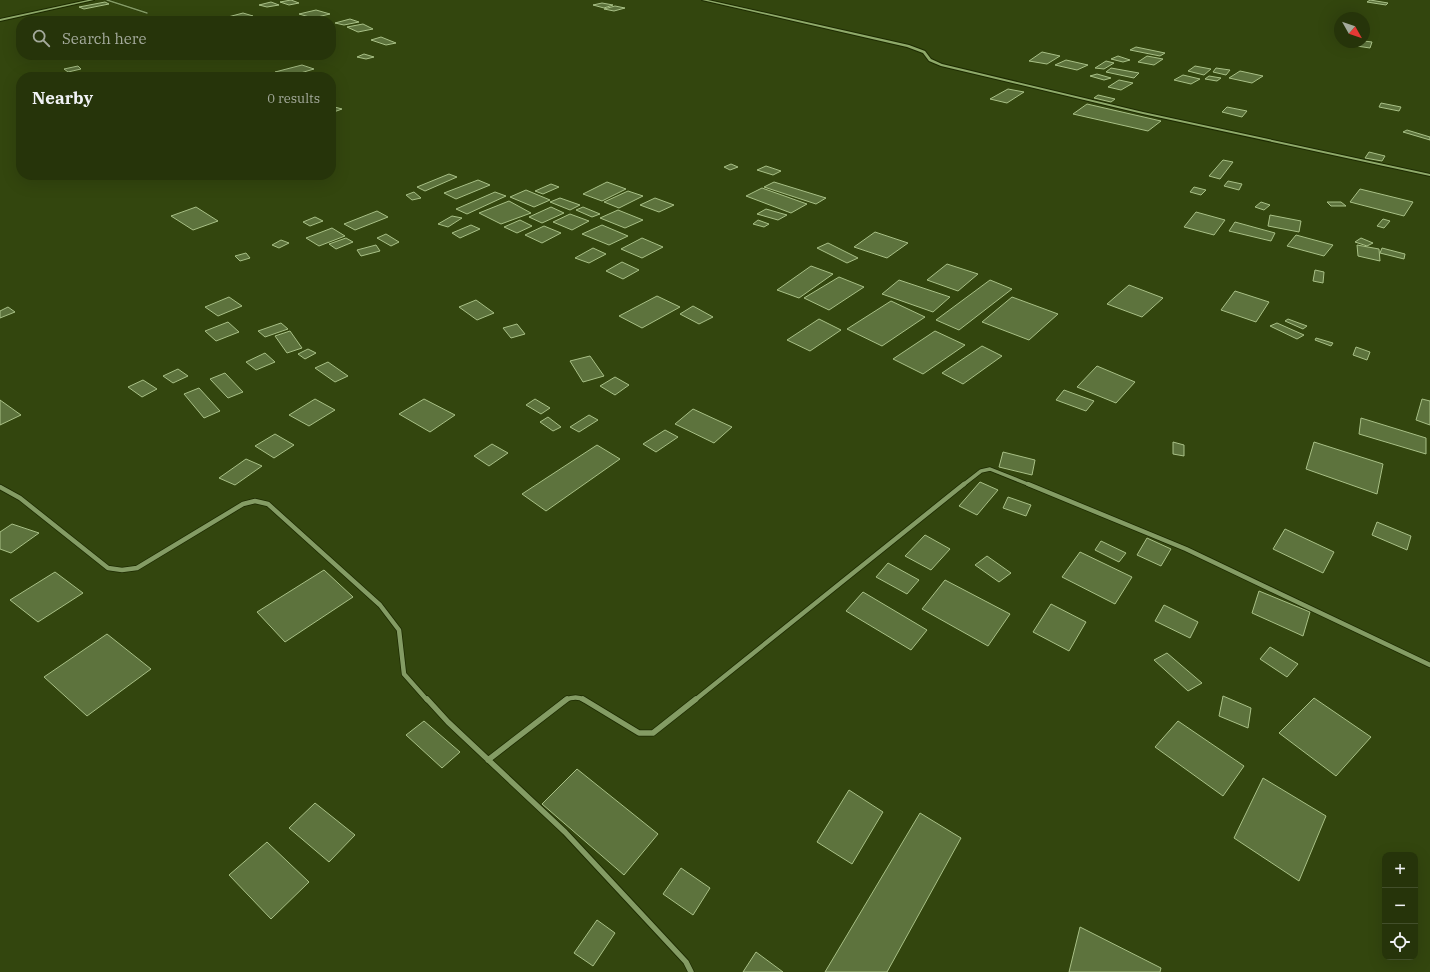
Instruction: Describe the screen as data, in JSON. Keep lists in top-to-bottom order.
{
  "north": "bottom right",
  "page": {
    "search": "Search here",
    "heading": ["Nearby", "0 results"],
    "map_buttons": ["+", "−"]
  }
}
